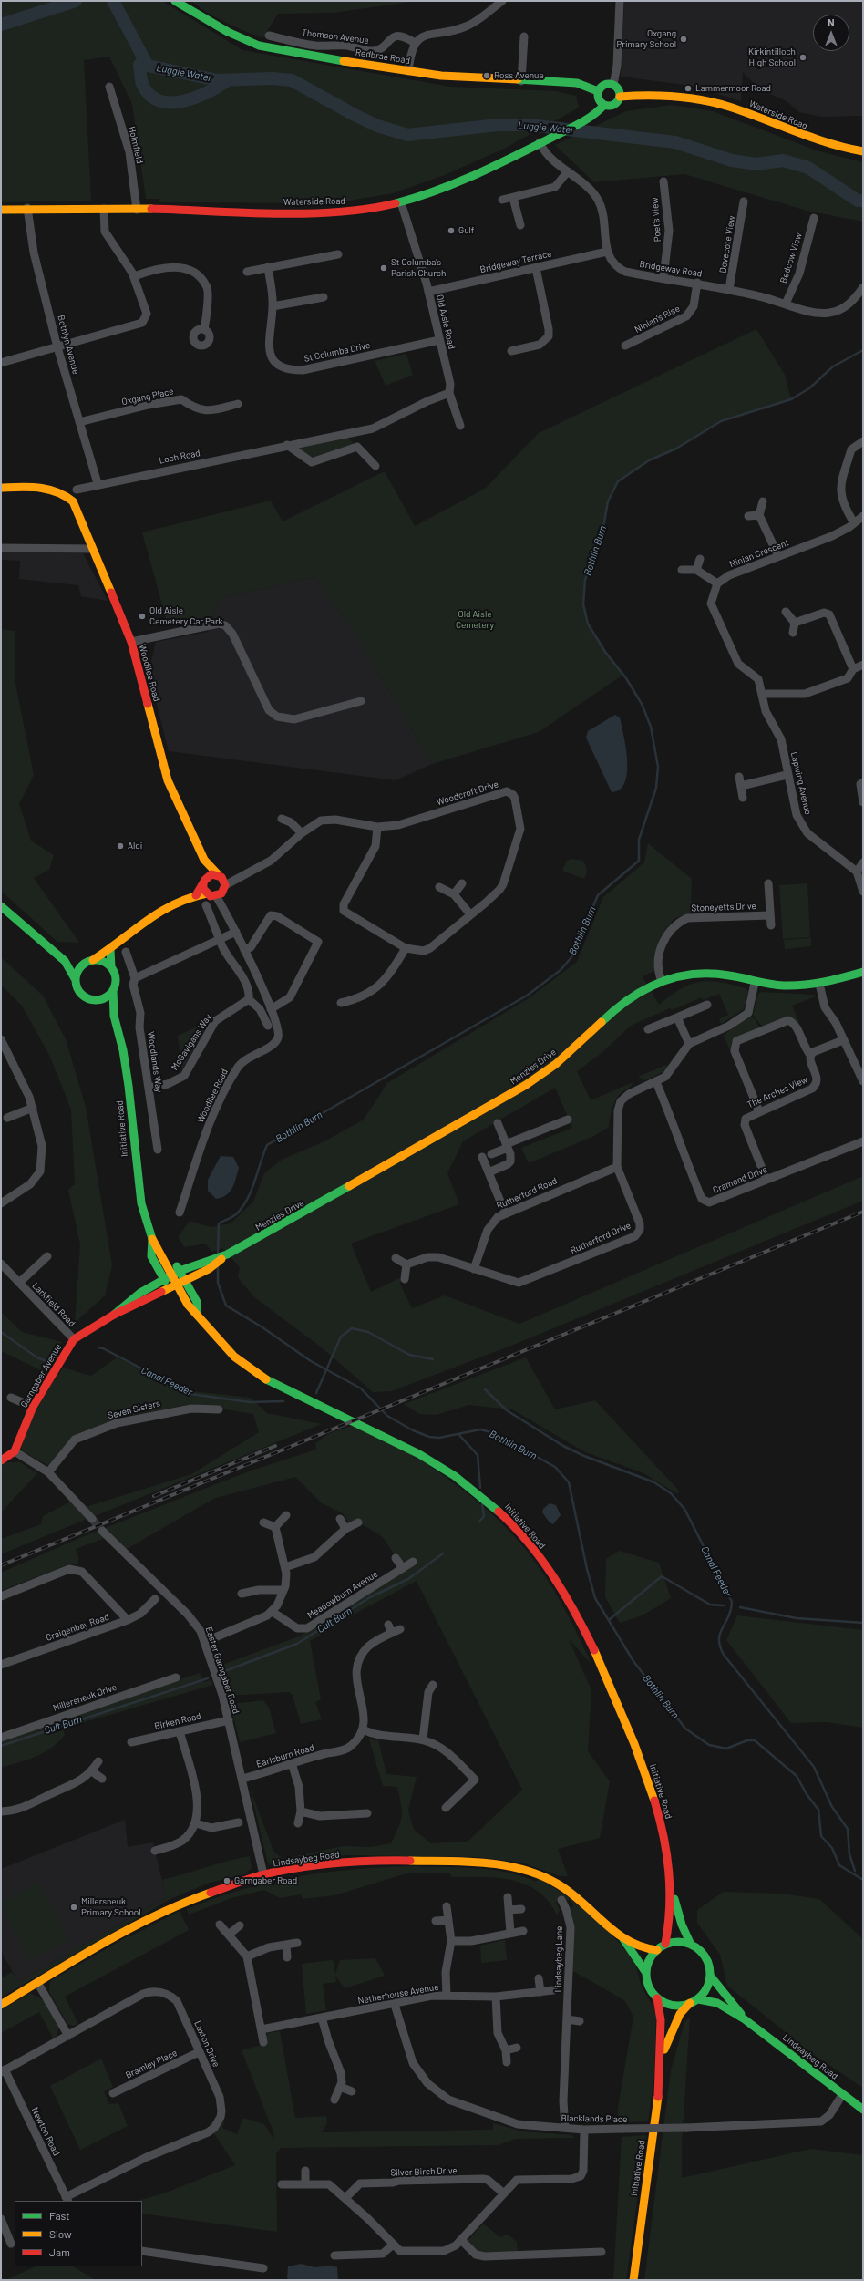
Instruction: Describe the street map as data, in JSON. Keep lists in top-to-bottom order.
{
  "streets": {
    "main road": [
      "Redbrae Road",
      "Waterside Road",
      "Woodilee Road",
      "Menzies Drive",
      "Initiative Road",
      "Garngaber Avenue",
      "Lindsaybeg Road"
    ],
    "street": [
      "Thomson Avenue",
      "Holmfield",
      "Poet's View",
      "Dovecote View",
      "Bedcow View",
      "Bridgeway Terrace",
      "Bridgeway Road",
      "Ninian's Rise",
      "Old Aisle Road",
      "Bothlyn Avenue",
      "St Columba Drive",
      "Oxgang Place",
      "Loch Road",
      "Ninian Crescent",
      "Lapwing Avenue",
      "Woodcroft Drive",
      "Stoneyetts Drive",
      "McGavigans Way",
      "Woodlands Way",
      "The Arches View",
      "Cramond Drive",
      "Rutherford Road",
      "Rutherford Drive",
      "Larkfield Road",
      "Seven Sisters",
      "Meadowburn Avenue",
      "Craigenbay Road",
      "Easter Garngaber Road",
      "Millersneuk Drive",
      "Birken Road",
      "Earlsburn Road",
      "Lindsaybeg Lane",
      "Netherhouse Avenue",
      "Laxton Drive",
      "Bramley Place",
      "Blacklands Place",
      "Newton Road",
      "Silver Birch Drive"
    ]
  },
  "crossings": [
    ["Redbrae Road", "Waterside Road"],
    ["Waterside Road", "Holmfield"],
    ["Waterside Road", "Bridgeway Road"],
    ["Waterside Road", "Old Aisle Road"],
    ["Waterside Road", "Bothlyn Avenue"],
    ["Poet's View", "Bridgeway Road"],
    ["Dovecote View", "Bridgeway Road"],
    ["Bedcow View", "Bridgeway Road"],
    ["Bridgeway Terrace", "Bridgeway Road"],
    ["Bridgeway Terrace", "Old Aisle Road"],
    ["Bridgeway Road", "Ninian's Rise"],
    ["Old Aisle Road", "St Columba Drive"],
    ["Old Aisle Road", "Loch Road"],
    ["Bothlyn Avenue", "Oxgang Place"],
    ["Bothlyn Avenue", "Loch Road"],
    ["Stoneyetts Drive", "Menzies Drive"],
    ["McGavigans Way", "Woodlands Way"],
    ["Menzies Drive", "Initiative Road"],
    ["Menzies Drive", "Rutherford Drive"],
    ["Menzies Drive", "Garngaber Avenue"],
    ["The Arches View", "Cramond Drive"],
    ["Initiative Road", "Garngaber Avenue"],
    ["Initiative Road", "Lindsaybeg Road"],
    ["Cramond Drive", "Rutherford Drive"],
    ["Rutherford Road", "Rutherford Drive"],
    ["Larkfield Road", "Garngaber Avenue"],
    ["Easter Garngaber Road", "Birken Road"],
    ["Easter Garngaber Road", "Earlsburn Road"],
    ["Easter Garngaber Road", "Lindsaybeg Road"],
    ["Lindsaybeg Road", "Blacklands Place"],
    ["Lindsaybeg Lane", "Blacklands Place"],
    ["Netherhouse Avenue", "Blacklands Place"],
    ["Laxton Drive", "Bramley Place"],
    ["Laxton Drive", "Newton Road"]
  ],
  "water": [
    "Luggie Water",
    "Bothlin Burn",
    "Canal Feeder",
    "Cult Burn"
  ],
  "parks": ["Old Aisle Cemetery"],
  "places": [
    "Oxgang Primary School",
    "Kirkintilloch High School",
    "Ross Avenue",
    "Lammermoor Road",
    "Gulf",
    "St Columba's Parish Church",
    "Old Aisle Cemetery Car Park",
    "Aldi",
    "Garngaber Road",
    "Millersneuk Primary School"
  ],
  "legend": ["Fast", "Slow", "Jam"],
  "north": "top"
}
